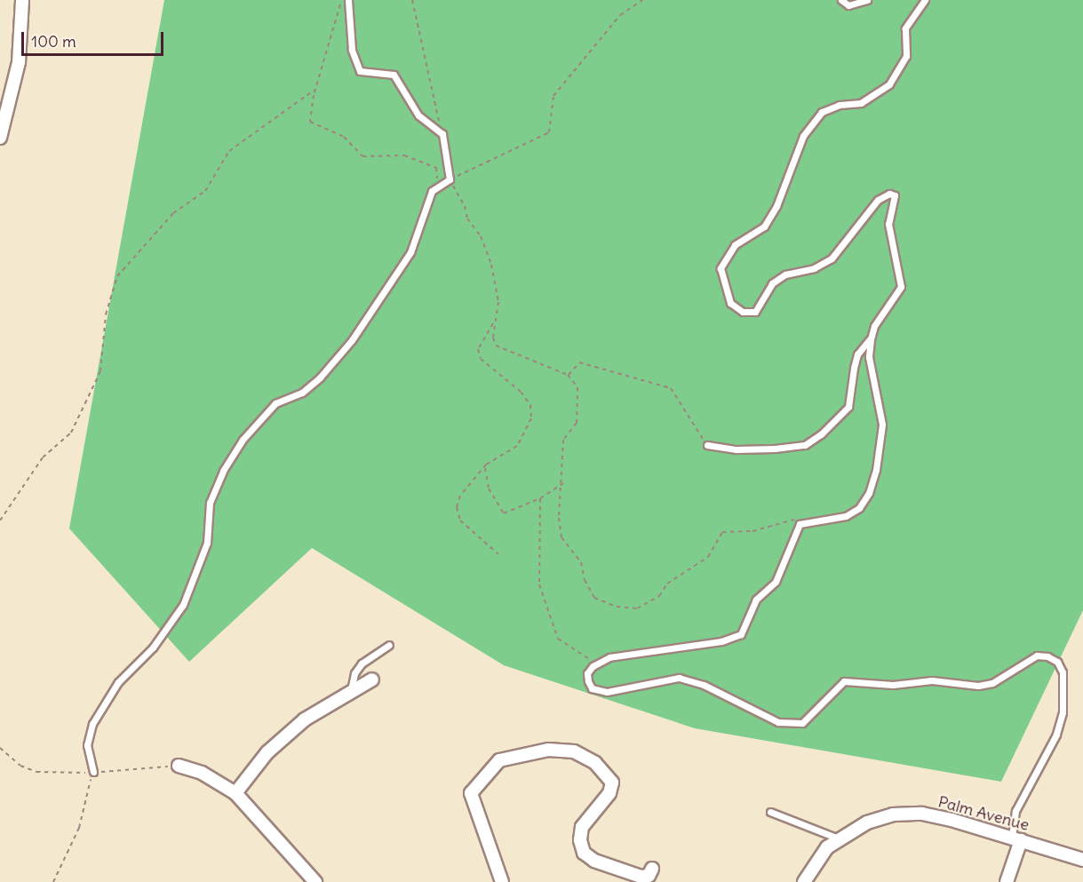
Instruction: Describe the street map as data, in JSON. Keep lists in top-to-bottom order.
{
  "streets": {
    "street": ["Palm Avenue"]
  },
  "scale_bar": "100 m"
}
